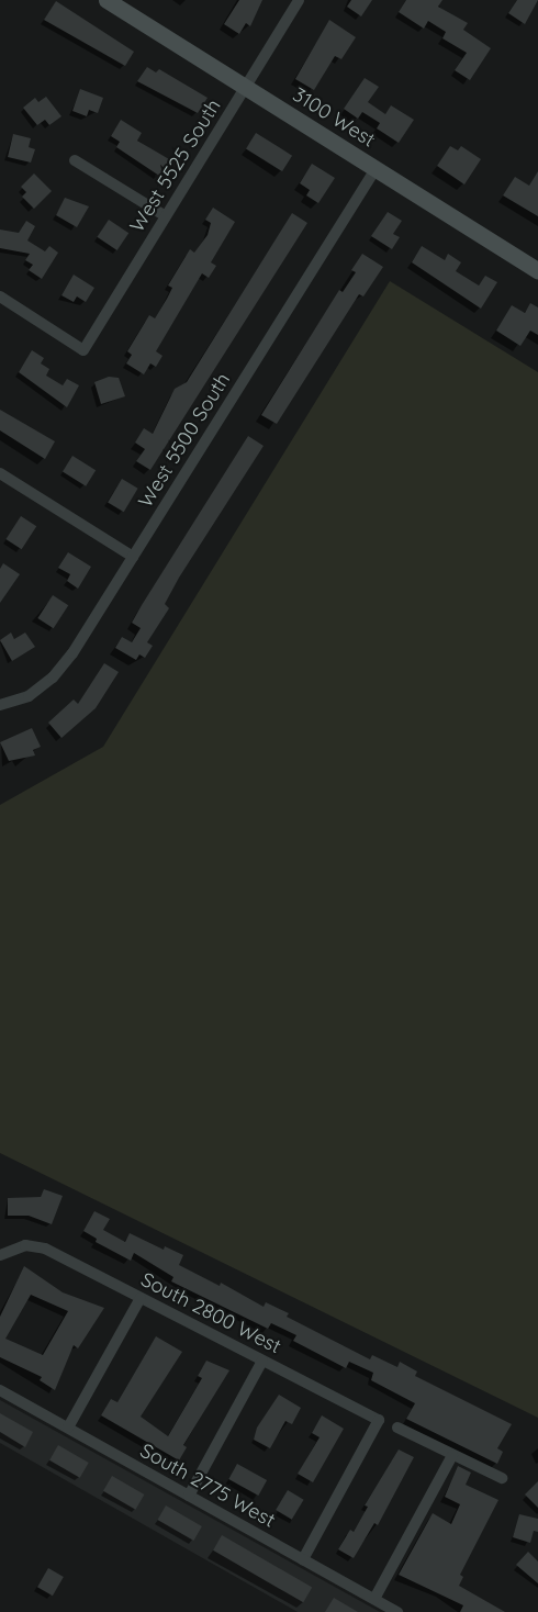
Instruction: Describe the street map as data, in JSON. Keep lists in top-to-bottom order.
{
  "streets": {
    "street": [
      "3100 West",
      "West 5525 South",
      "West 5500 South",
      "South 2800 West",
      "South 2775 West"
    ]
  },
  "crossings": [
    ["3100 West", "West 5525 South"],
    ["3100 West", "West 5500 South"],
    ["South 2800 West", "South 2775 West"]
  ]
}
